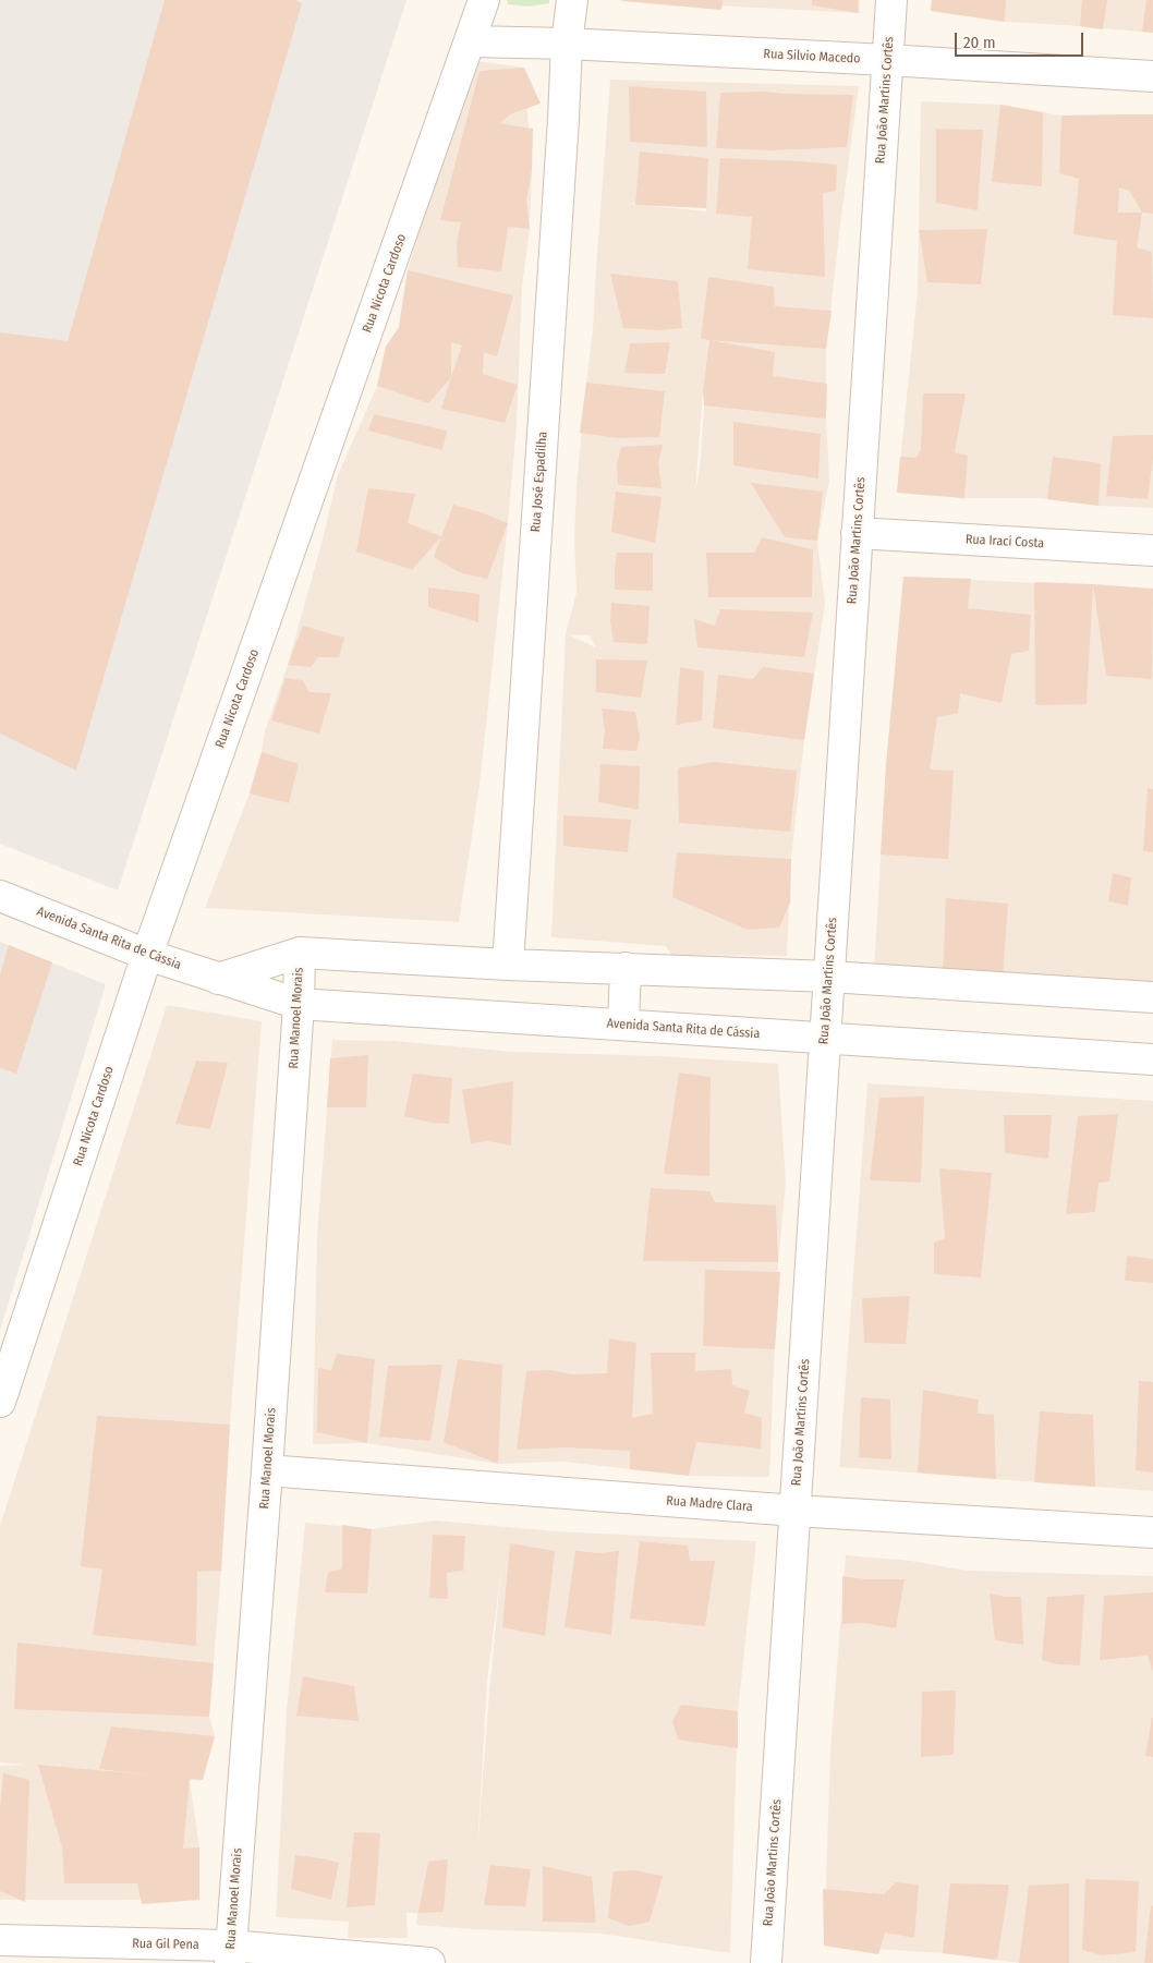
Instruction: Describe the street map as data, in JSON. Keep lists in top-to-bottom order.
{
  "streets": {
    "street": [
      "Rua Silvio Macedo",
      "Rua João Martins Cortês",
      "Rua Nicota Cardoso",
      "Rua José Espadilha",
      "Rua Iraci Costa",
      "Avenida Santa Rita de Cássia",
      "Rua Manoel Morais",
      "Rua Madre Clara",
      "Rua Gil Pena"
    ]
  },
  "crossings": [
    ["Rua Silvio Macedo", "Rua João Martins Cortês"],
    ["Rua Silvio Macedo", "Rua Nicota Cardoso"],
    ["Rua Silvio Macedo", "Rua José Espadilha"],
    ["Rua João Martins Cortês", "Rua Iraci Costa"],
    ["Rua João Martins Cortês", "Avenida Santa Rita de Cássia"],
    ["Rua João Martins Cortês", "Rua Madre Clara"],
    ["Rua Nicota Cardoso", "Avenida Santa Rita de Cássia"],
    ["Avenida Santa Rita de Cássia", "Rua Manoel Morais"],
    ["Rua Manoel Morais", "Rua Madre Clara"],
    ["Rua Manoel Morais", "Rua Gil Pena"]
  ],
  "scale_bar": "20 m"
}
